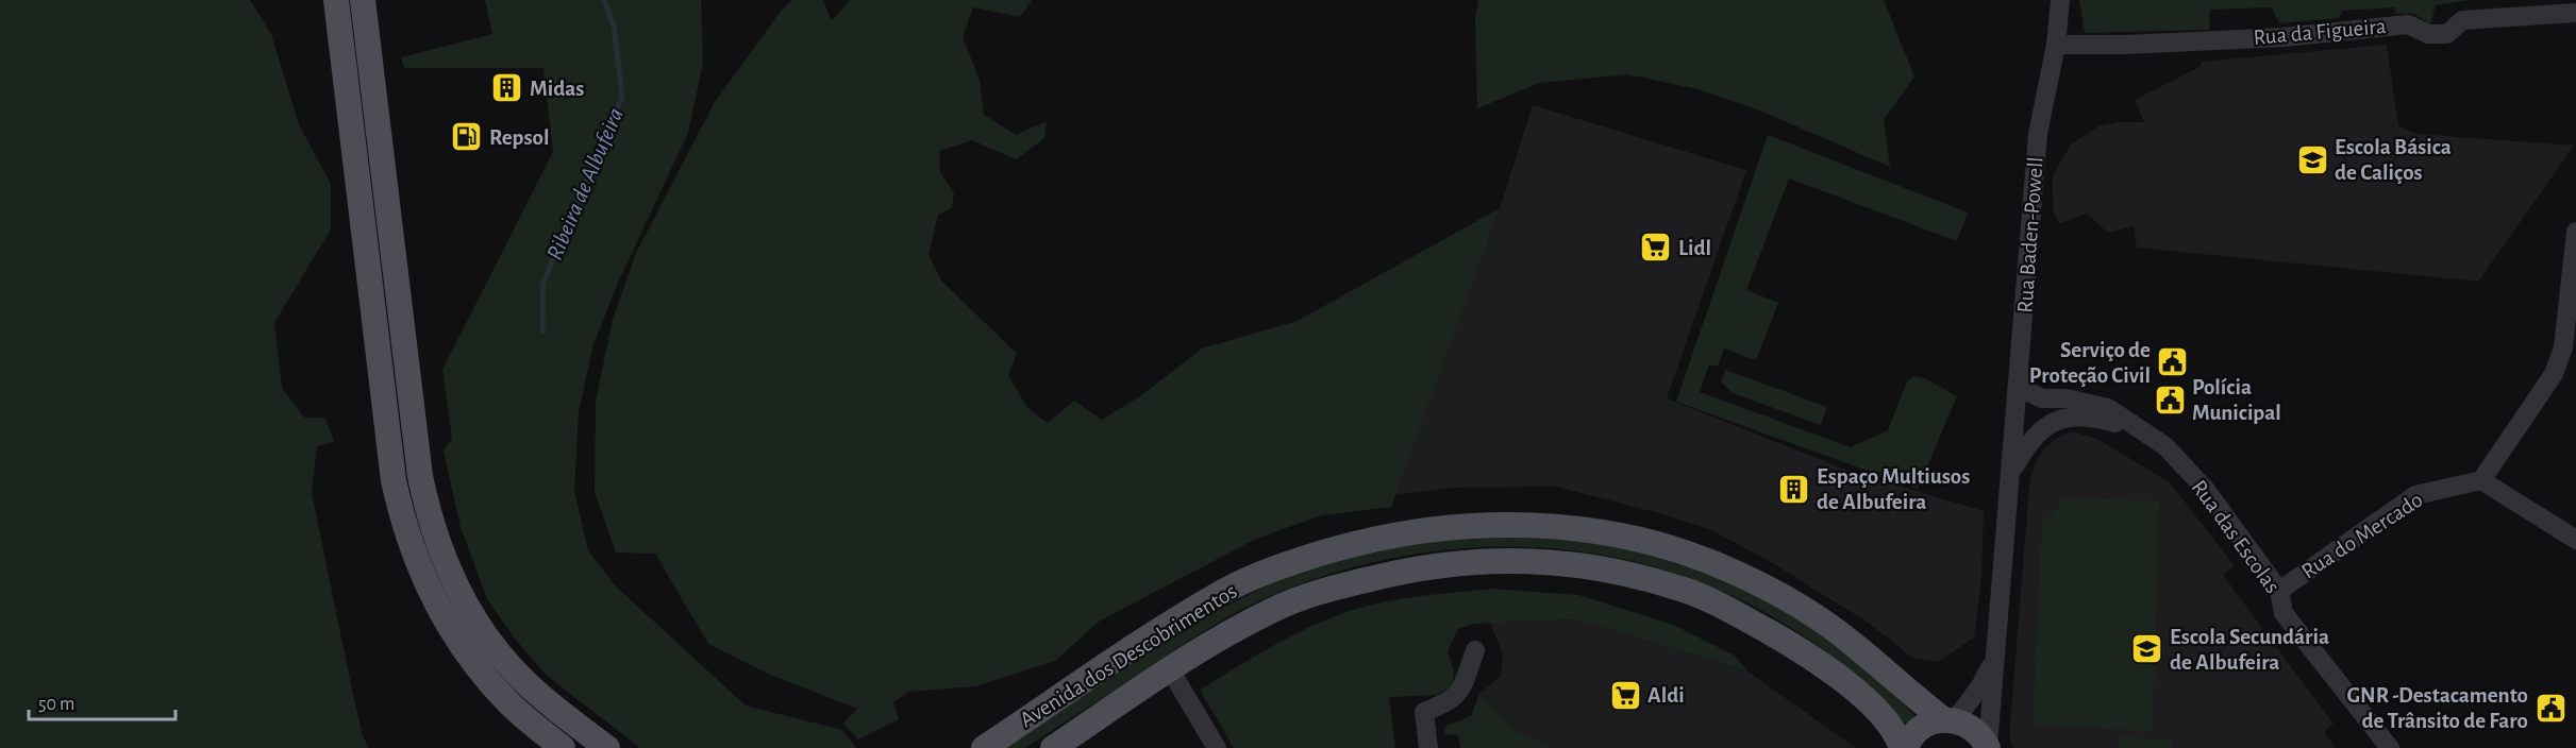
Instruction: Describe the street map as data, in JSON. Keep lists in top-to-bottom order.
{
  "streets": {
    "main road": ["Avenida dos Descobrimentos"],
    "street": [
      "Rua da Figueira",
      "Rua Baden-Powell",
      "Rua do Mercado",
      "Rua das Escolas"
    ]
  },
  "crossings": [
    ["Rua da Figueira", "Rua Baden-Powell"],
    ["Rua Baden-Powell", "Avenida dos Descobrimentos"],
    ["Rua do Mercado", "Rua das Escolas"]
  ],
  "water": ["Ribeira de Albufeira"],
  "places": {
    "building": ["Midas", "Espaço Multiusos de Albufeira"],
    "fuel station": ["Repsol"],
    "school or university": ["Escola Básica de Caliços", "Escola Secundária de Albufeira"],
    "supermarket": ["Lidl", "Aldi"],
    "public building": ["Serviço de Proteção Civil", "Polícia Municipal", "GNR -Destacamento de Trânsito de Faro"]
  },
  "scale_bar": "50 m"
}
